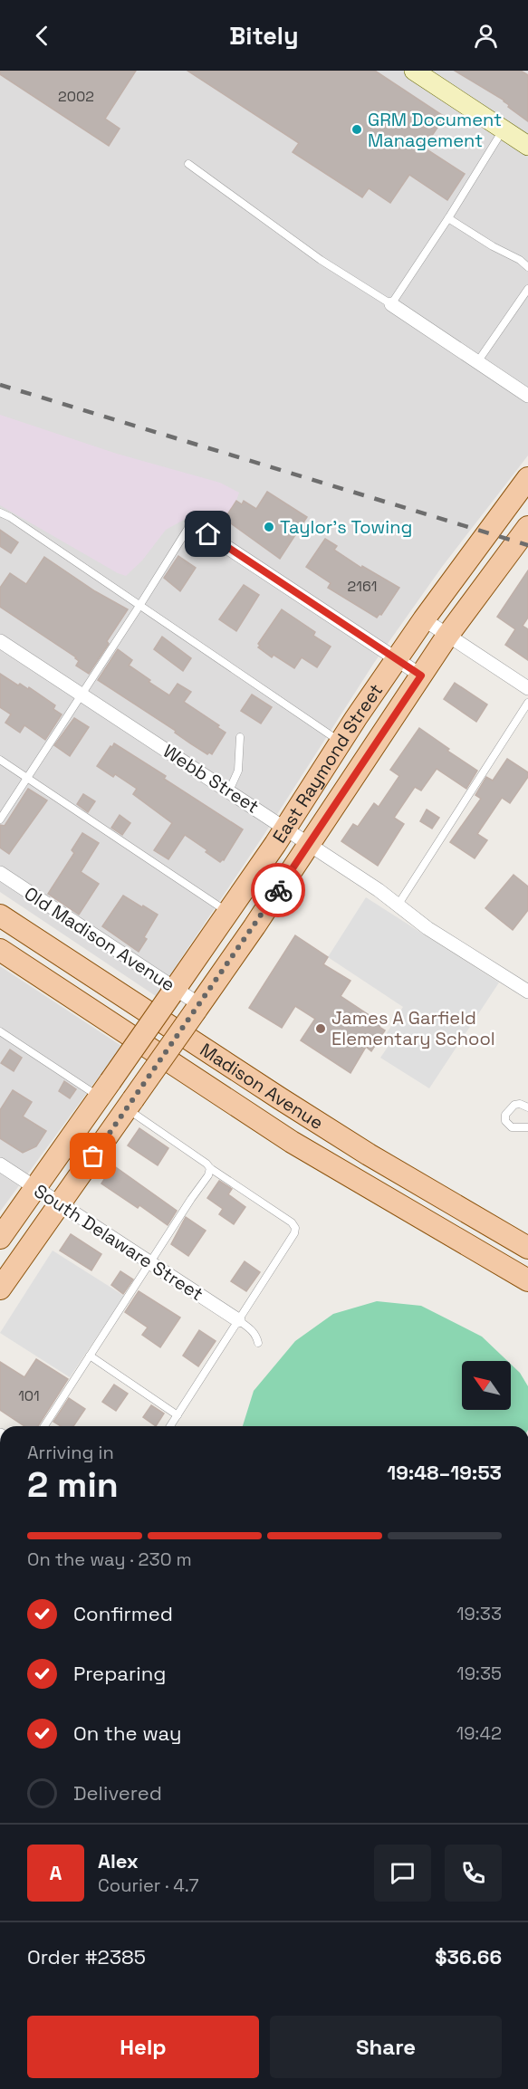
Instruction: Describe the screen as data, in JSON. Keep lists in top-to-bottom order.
{
  "streets": {
    "main road": ["East Raymond Street", "Madison Avenue"],
    "street": ["Webb Street", "Old Madison Avenue", "South Delaware Street"]
  },
  "crossings": [
    ["East Raymond Street", "Webb Street"],
    ["East Raymond Street", "Old Madison Avenue"],
    ["East Raymond Street", "South Delaware Street"]
  ],
  "places": ["GRM Document Management", "Taylor's Towing", "James A Garfield Elementary School"],
  "house_numbers": ["2002", "2161", "101"],
  "north": "top left",
  "page": {
    "header": "Bitely",
    "heading": ["2 min", "Arriving in", "19:48–19:53"],
    "panel": [
      "Alex",
      "Courier · 4.7",
      "Order #2385",
      "$36.66"
    ],
    "bar": "On the way · 230 m",
    "list": [
      ["Confirmed", "19:33"],
      ["Preparing", "19:35"],
      ["On the way", "19:42"],
      "Delivered"
    ],
    "round": "A",
    "buttons": ["Help", "Share"]
  }
}
